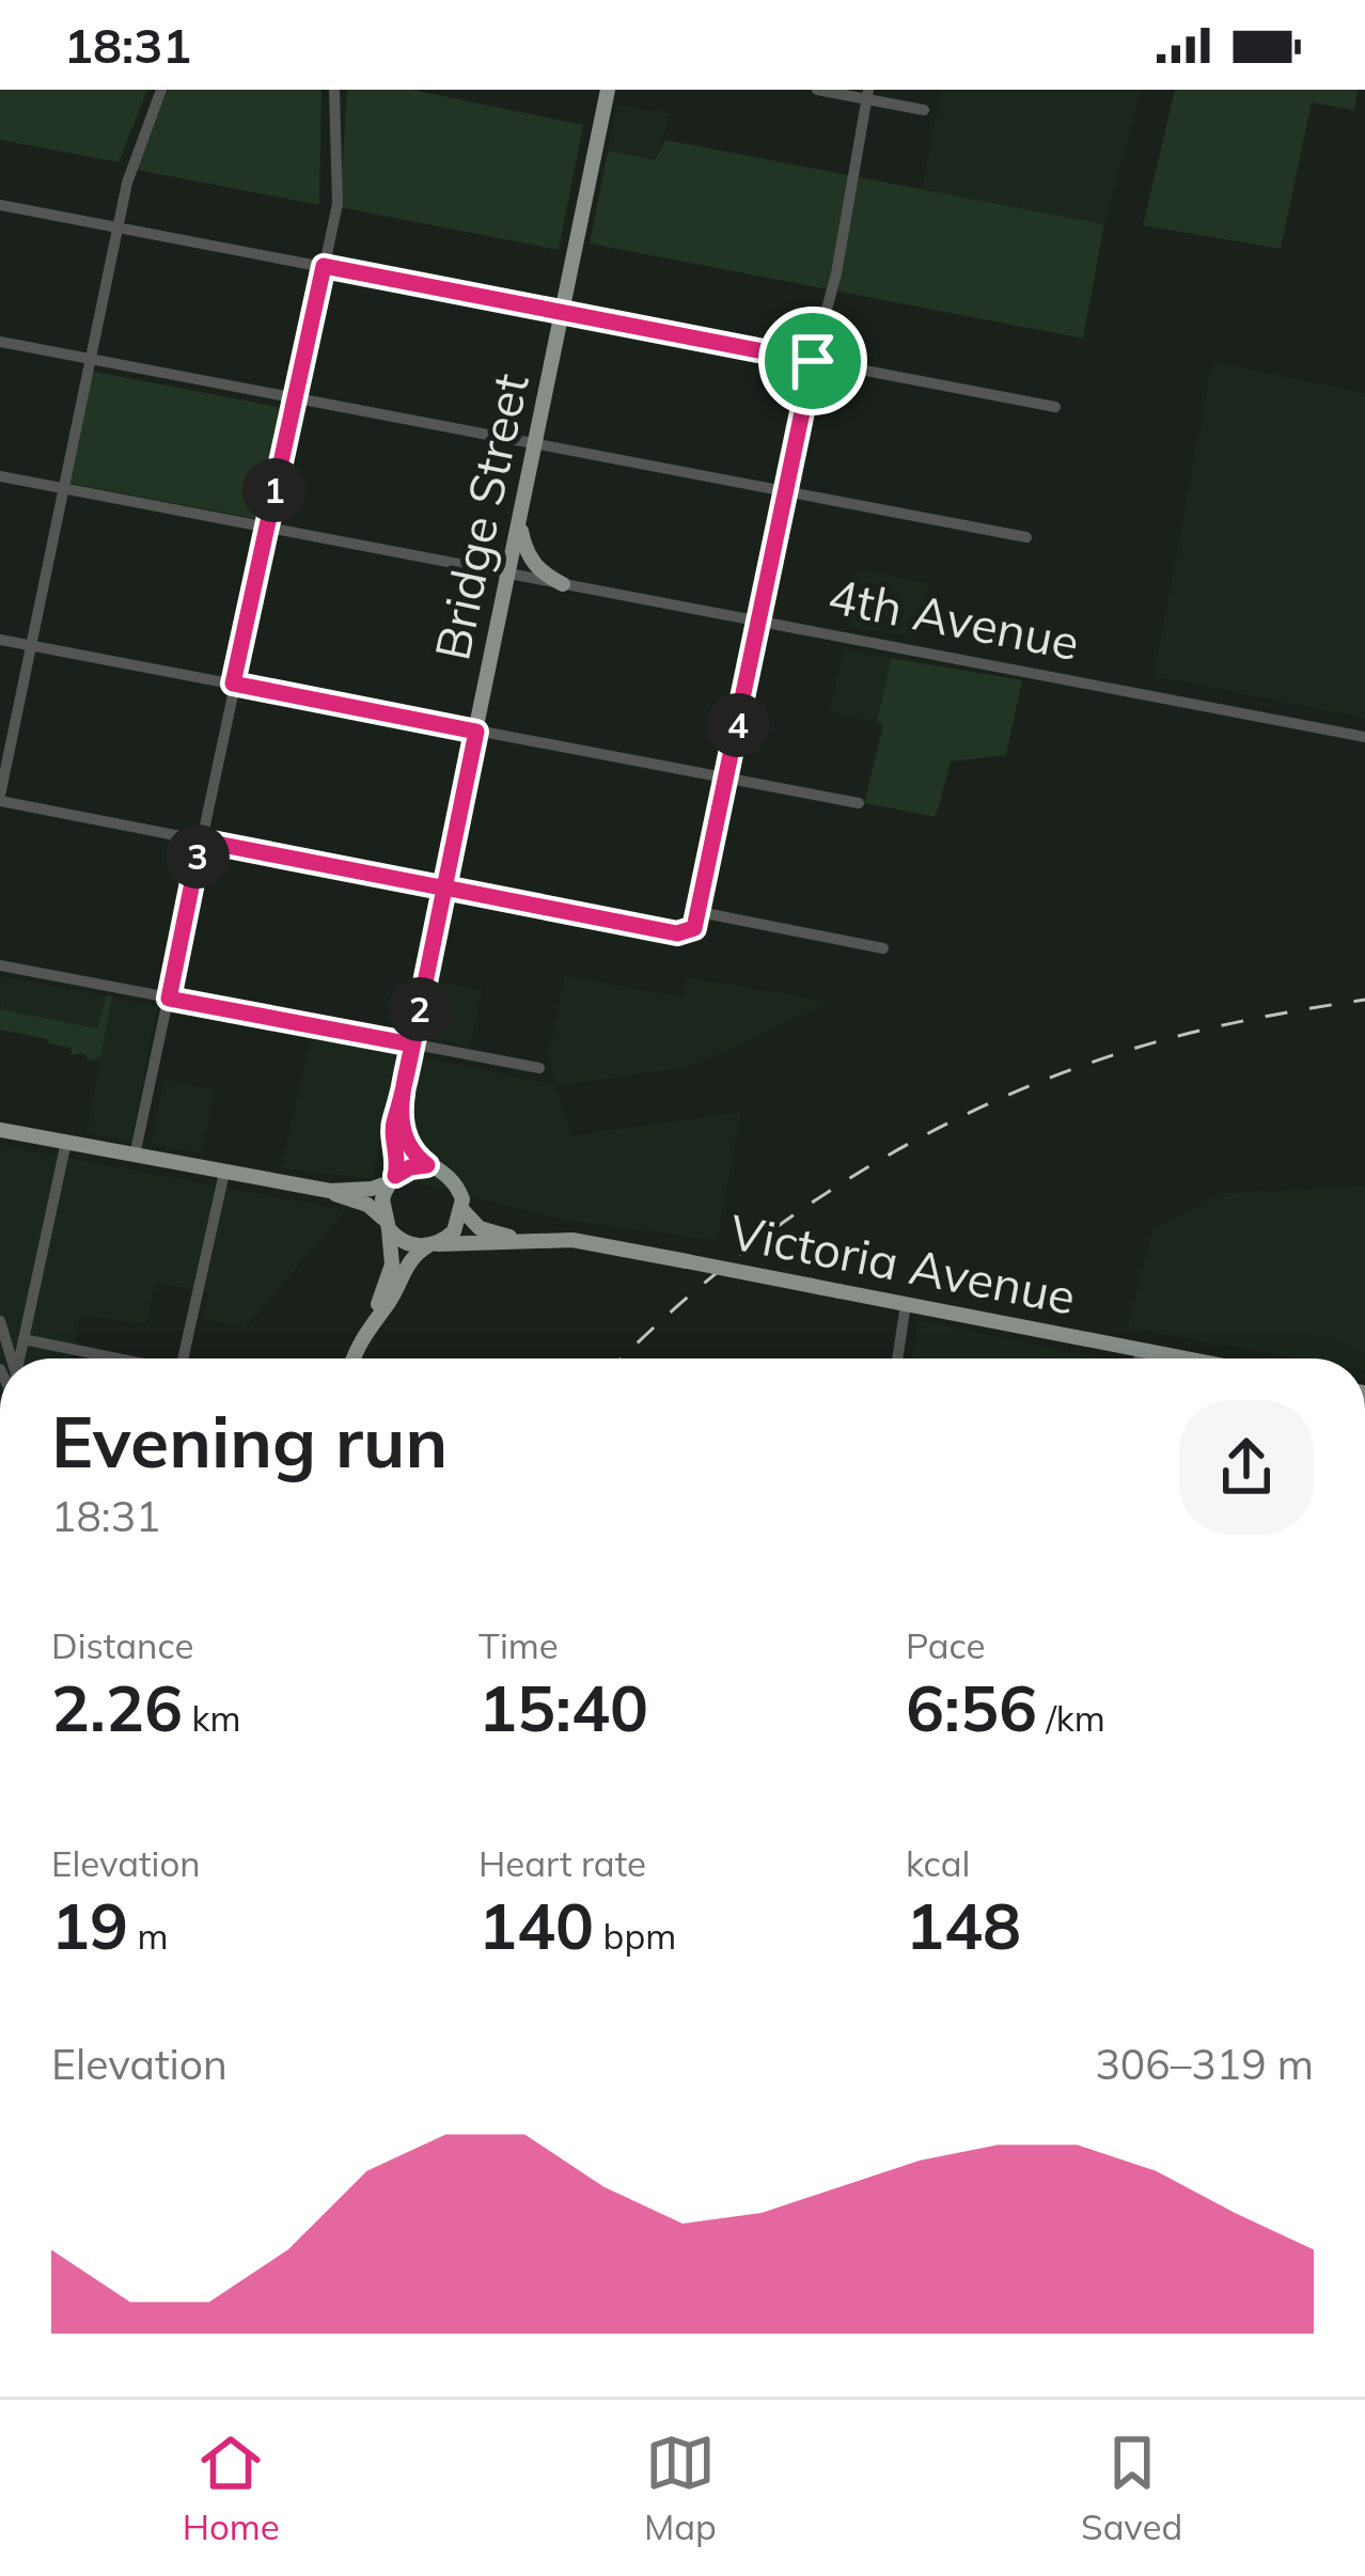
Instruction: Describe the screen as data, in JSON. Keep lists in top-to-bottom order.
{
  "streets": {
    "main road": ["Bridge Street", "Victoria Avenue"],
    "street": ["4th Avenue"]
  },
  "crossings": [
    ["Bridge Street", "4th Avenue"],
    ["Bridge Street", "Victoria Avenue"]
  ],
  "page": {
    "status": "18:31",
    "pins": [
      "1",
      "4",
      "3",
      "2"
    ],
    "heading": ["Evening run", "18:31"],
    "stats": [
      ["Distance", "2.26 km"],
      ["Time", "15:40"],
      ["Pace", "6:56 /km"],
      ["Elevation", "19 m"],
      ["Heart rate", "140 bpm"],
      ["kcal", "148"]
    ],
    "chart": ["Elevation", "306–319 m"],
    "tabs": ["Home", "Map", "Saved"]
  }
}
